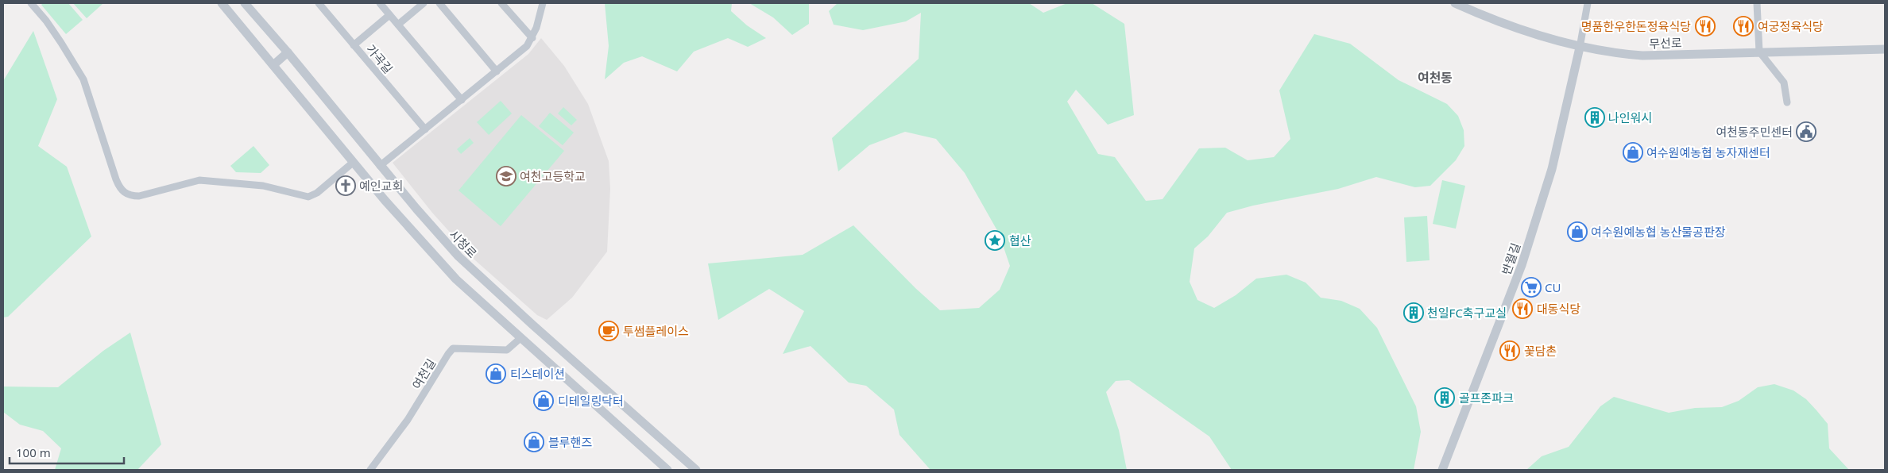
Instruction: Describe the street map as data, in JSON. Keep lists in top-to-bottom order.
{
  "streets": {
    "street": [
      "무선로",
      "가곡길",
      "시청로",
      "반월길",
      "여천길"
    ]
  },
  "crossings": [
    ["무선로", "반월길"]
  ],
  "districts": ["여천동"],
  "places": {
    "restaurant": [
      "명품한우한돈정육식당",
      "여궁정육식당",
      "대동식당",
      "꽃담촌"
    ],
    "building": ["나인워시", "천일FC축구교실", "골프존파크"],
    "public building": ["여천동주민센터"],
    "shop": [
      "여수원예농협 농자재센터",
      "여수원예농협 농산물공판장",
      "티스테이션",
      "디테일링닥터",
      "블루핸즈"
    ],
    "school or university": ["여천고등학교"],
    "church": ["예인교회"],
    "place": ["협산"],
    "supermarket": ["CU"],
    "cafe": ["투썸플레이스"]
  },
  "scale_bar": "100 m"
}
